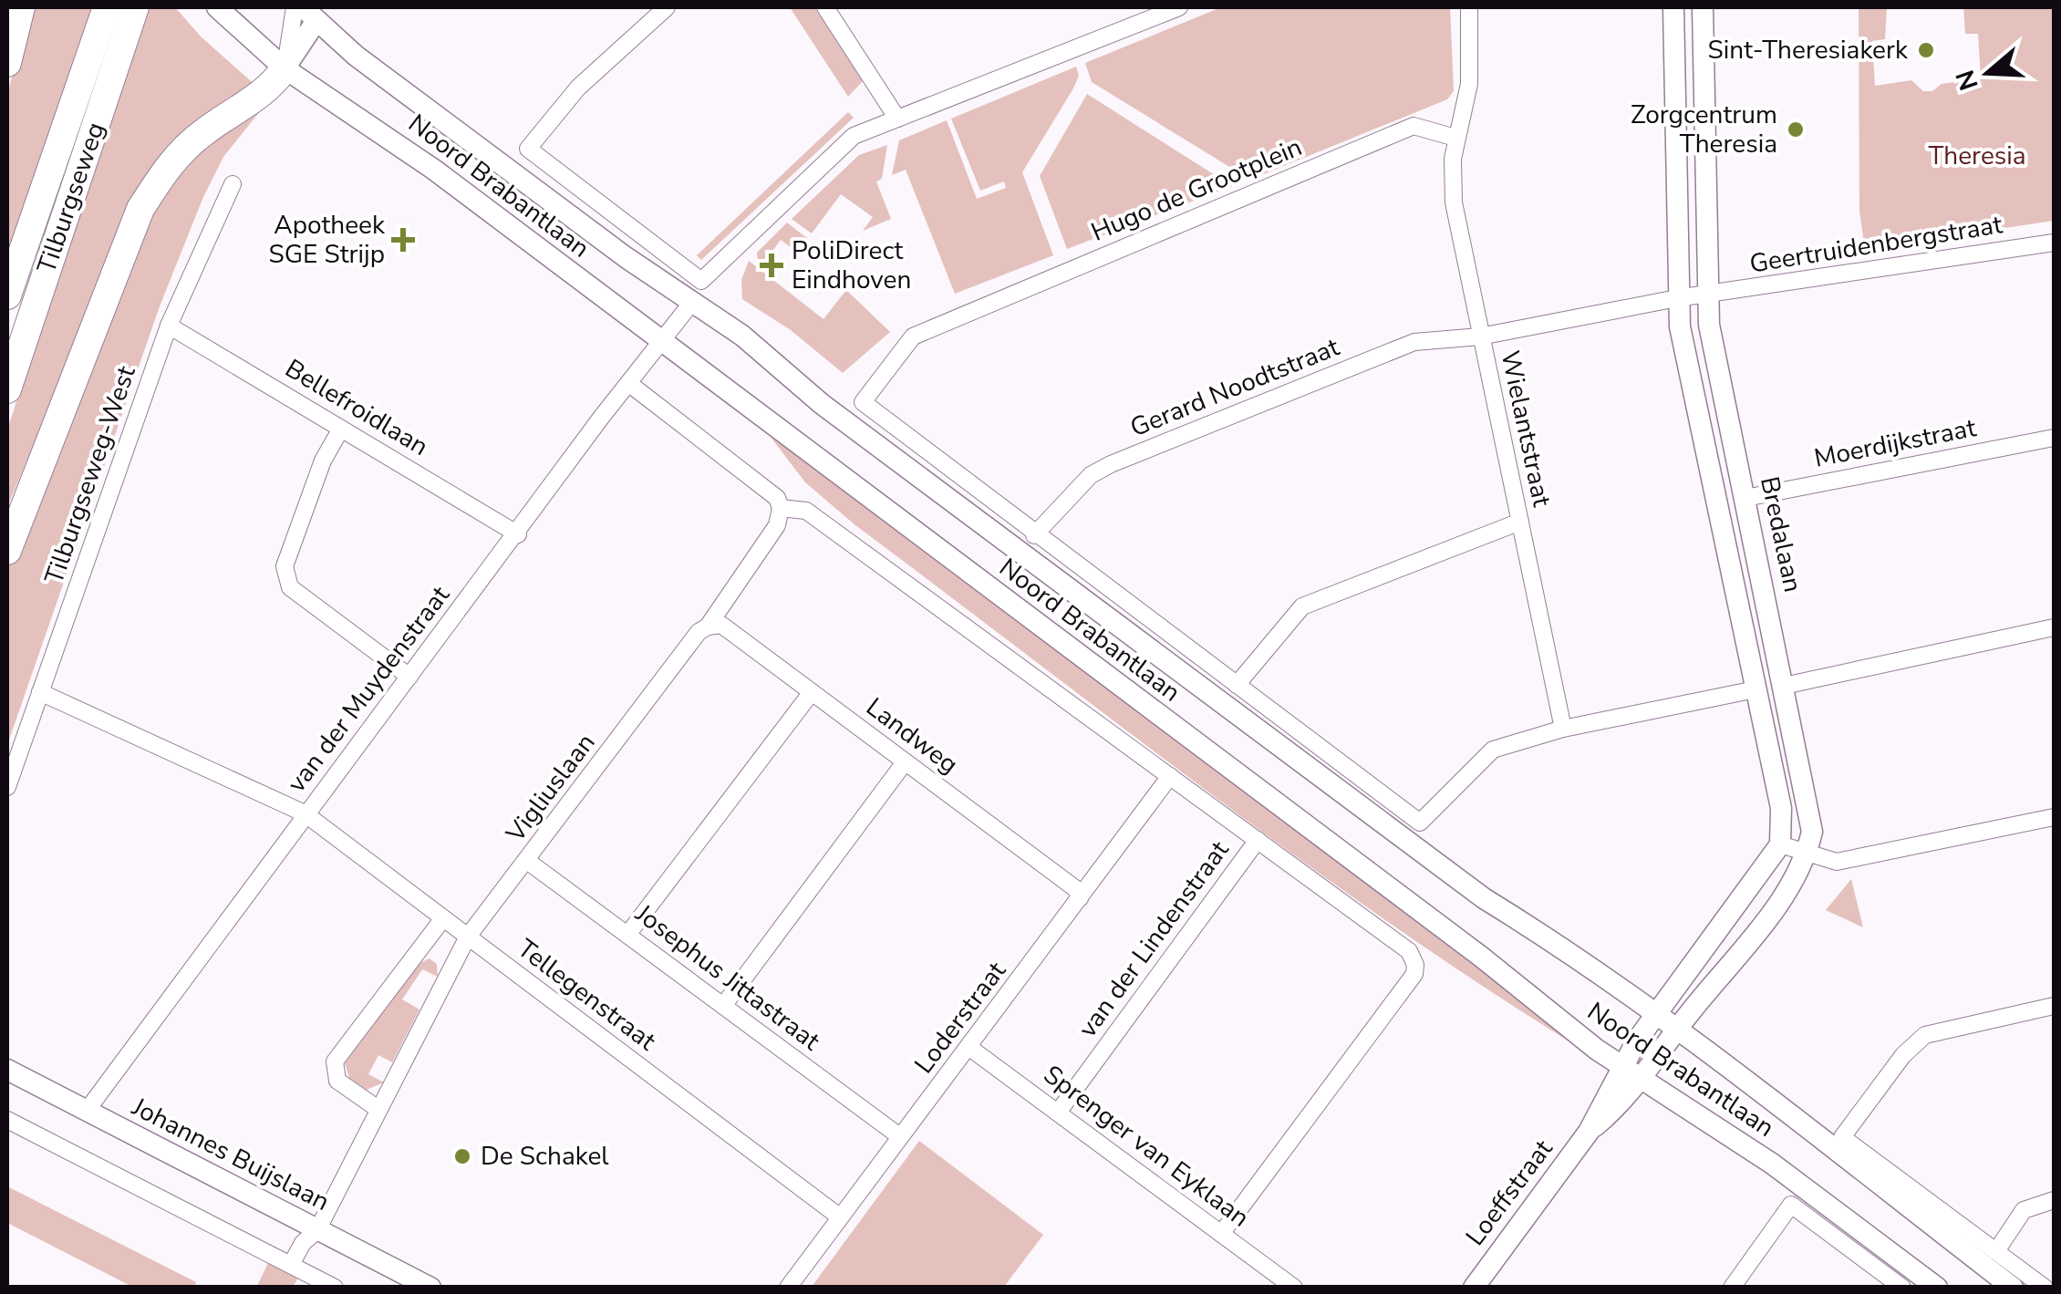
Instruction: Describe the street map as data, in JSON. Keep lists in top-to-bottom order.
{
  "streets": {
    "highway": ["Tilburgseweg"],
    "main road": [
      "Noord Brabantlaan",
      "Bredalaan",
      "Johannes Buijslaan",
      "Loeffstraat"
    ],
    "street": [
      "Hugo de Grootplein",
      "Geertruidenbergstraat",
      "Gerard Noodtstraat",
      "Bellefroidlaan",
      "Wielantstraat",
      "Moerdijkstraat",
      "Tilburgseweg-West",
      "van der Muydenstraat",
      "Landweg",
      "Vigliuslaan",
      "van der Lindenstraat",
      "Josephus Jittastraat",
      "Tellegenstraat",
      "Loderstraat",
      "Sprenger van Eyklaan"
    ]
  },
  "crossings": [
    ["Noord Brabantlaan", "Hugo de Grootplein"],
    ["Noord Brabantlaan", "Gerard Noodtstraat"],
    ["Noord Brabantlaan", "Wielantstraat"],
    ["Noord Brabantlaan", "Bredalaan"],
    ["Noord Brabantlaan", "van der Muydenstraat"],
    ["Noord Brabantlaan", "Loeffstraat"],
    ["Hugo de Grootplein", "Wielantstraat"],
    ["Geertruidenbergstraat", "Gerard Noodtstraat"],
    ["Geertruidenbergstraat", "Bredalaan"],
    ["Gerard Noodtstraat", "Wielantstraat"],
    ["Bellefroidlaan", "Tilburgseweg-West"],
    ["Bellefroidlaan", "van der Muydenstraat"],
    ["Moerdijkstraat", "Bredalaan"],
    ["Tilburgseweg-West", "Tellegenstraat"],
    ["Bredalaan", "Loeffstraat"],
    ["van der Muydenstraat", "Tellegenstraat"],
    ["van der Muydenstraat", "Johannes Buijslaan"],
    ["Landweg", "Vigliuslaan"],
    ["Landweg", "Loderstraat"],
    ["Vigliuslaan", "Josephus Jittastraat"],
    ["Vigliuslaan", "Tellegenstraat"],
    ["Vigliuslaan", "Johannes Buijslaan"],
    ["van der Lindenstraat", "Sprenger van Eyklaan"],
    ["Josephus Jittastraat", "Loderstraat"],
    ["Tellegenstraat", "Loderstraat"],
    ["Loderstraat", "Sprenger van Eyklaan"]
  ],
  "parks": ["Theresia"],
  "places": {
    "other": ["Sint-Theresiakerk", "Zorgcentrum Theresia", "De Schakel"],
    "health": ["Apotheek SGE Strijp", "PoliDirect Eindhoven"]
  },
  "north": "left"
}
